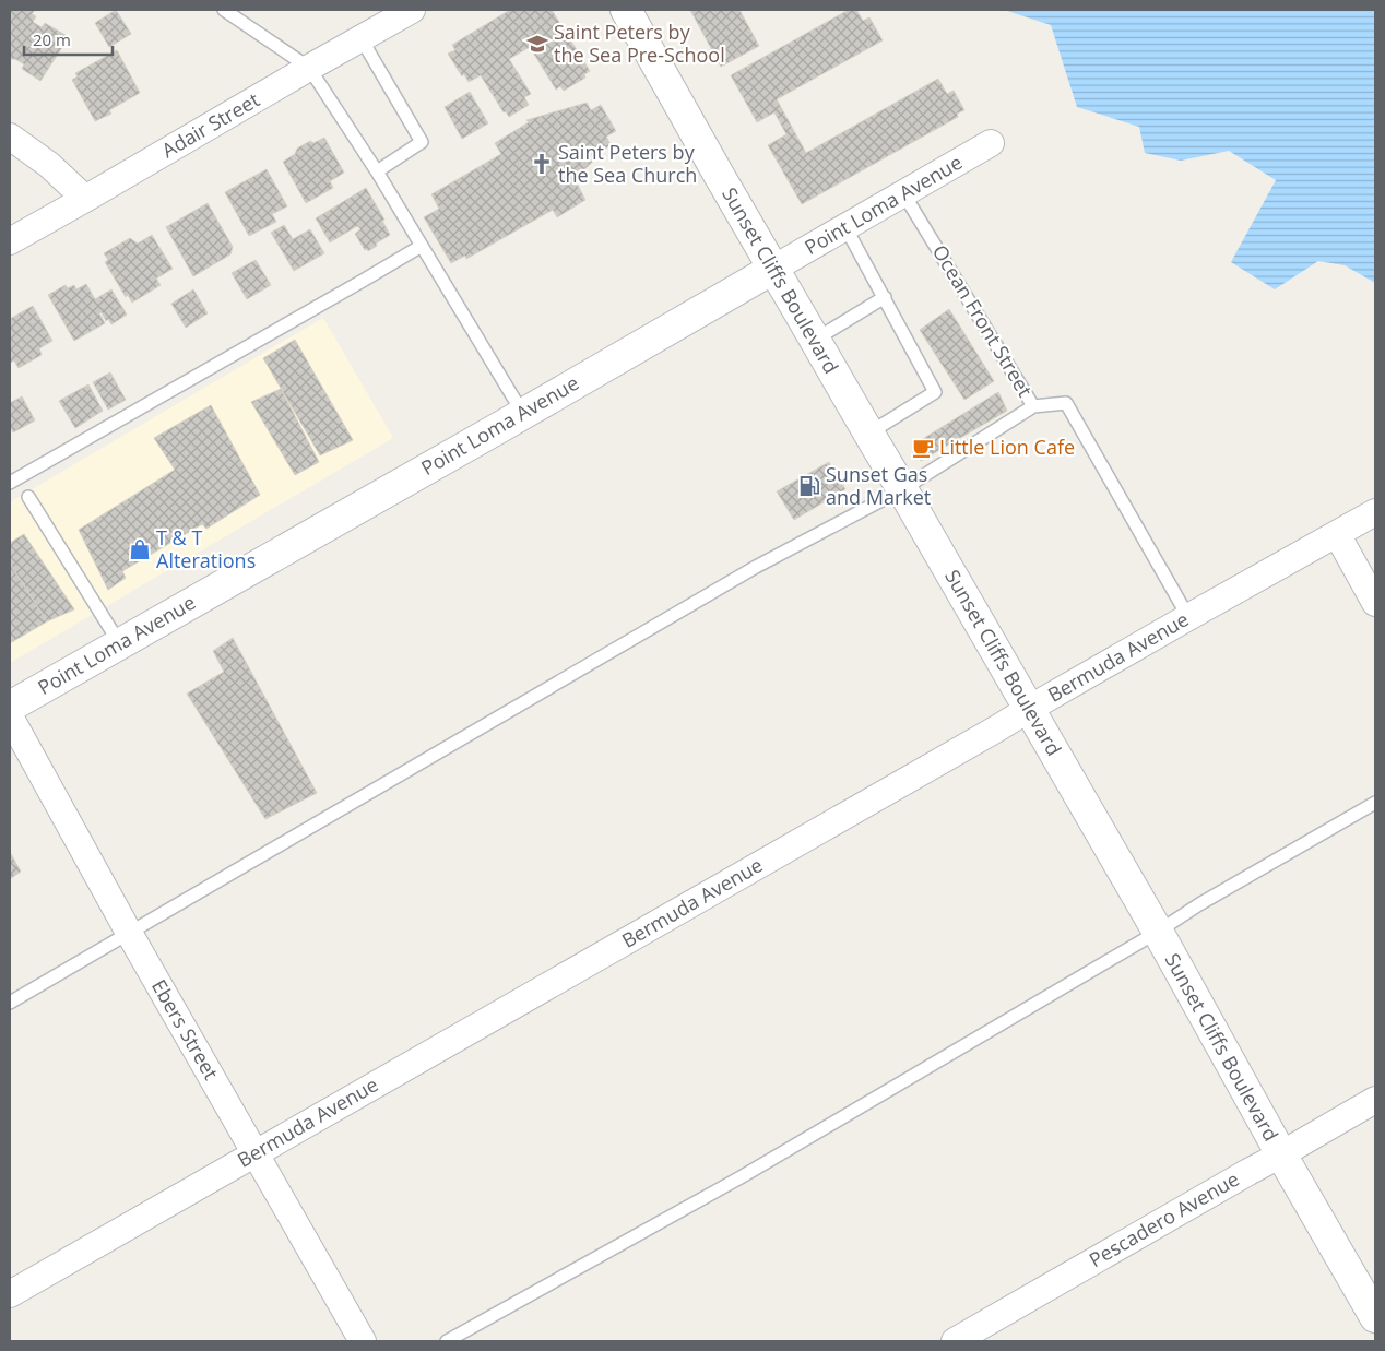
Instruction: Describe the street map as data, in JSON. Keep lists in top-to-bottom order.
{
  "streets": {
    "main road": ["Point Loma Avenue", "Sunset Cliffs Boulevard"],
    "street": [
      "Adair Street",
      "Bermuda Avenue",
      "Ebers Street",
      "Pescadero Avenue"
    ],
    "lane": ["Ocean Front Street"]
  },
  "crossings": [
    ["Point Loma Avenue", "Sunset Cliffs Boulevard"],
    ["Point Loma Avenue", "Ocean Front Street"],
    ["Sunset Cliffs Boulevard", "Bermuda Avenue"],
    ["Sunset Cliffs Boulevard", "Pescadero Avenue"],
    ["Ocean Front Street", "Bermuda Avenue"],
    ["Bermuda Avenue", "Ebers Street"]
  ],
  "places": {
    "school or university": ["Saint Peters by the Sea Pre-School"],
    "church": ["Saint Peters by the Sea Church"],
    "cafe": ["Little Lion Cafe"],
    "fuel station": ["Sunset Gas and Market"],
    "shop": ["T & T Alterations"]
  },
  "scale_bar": "20 m"
}
